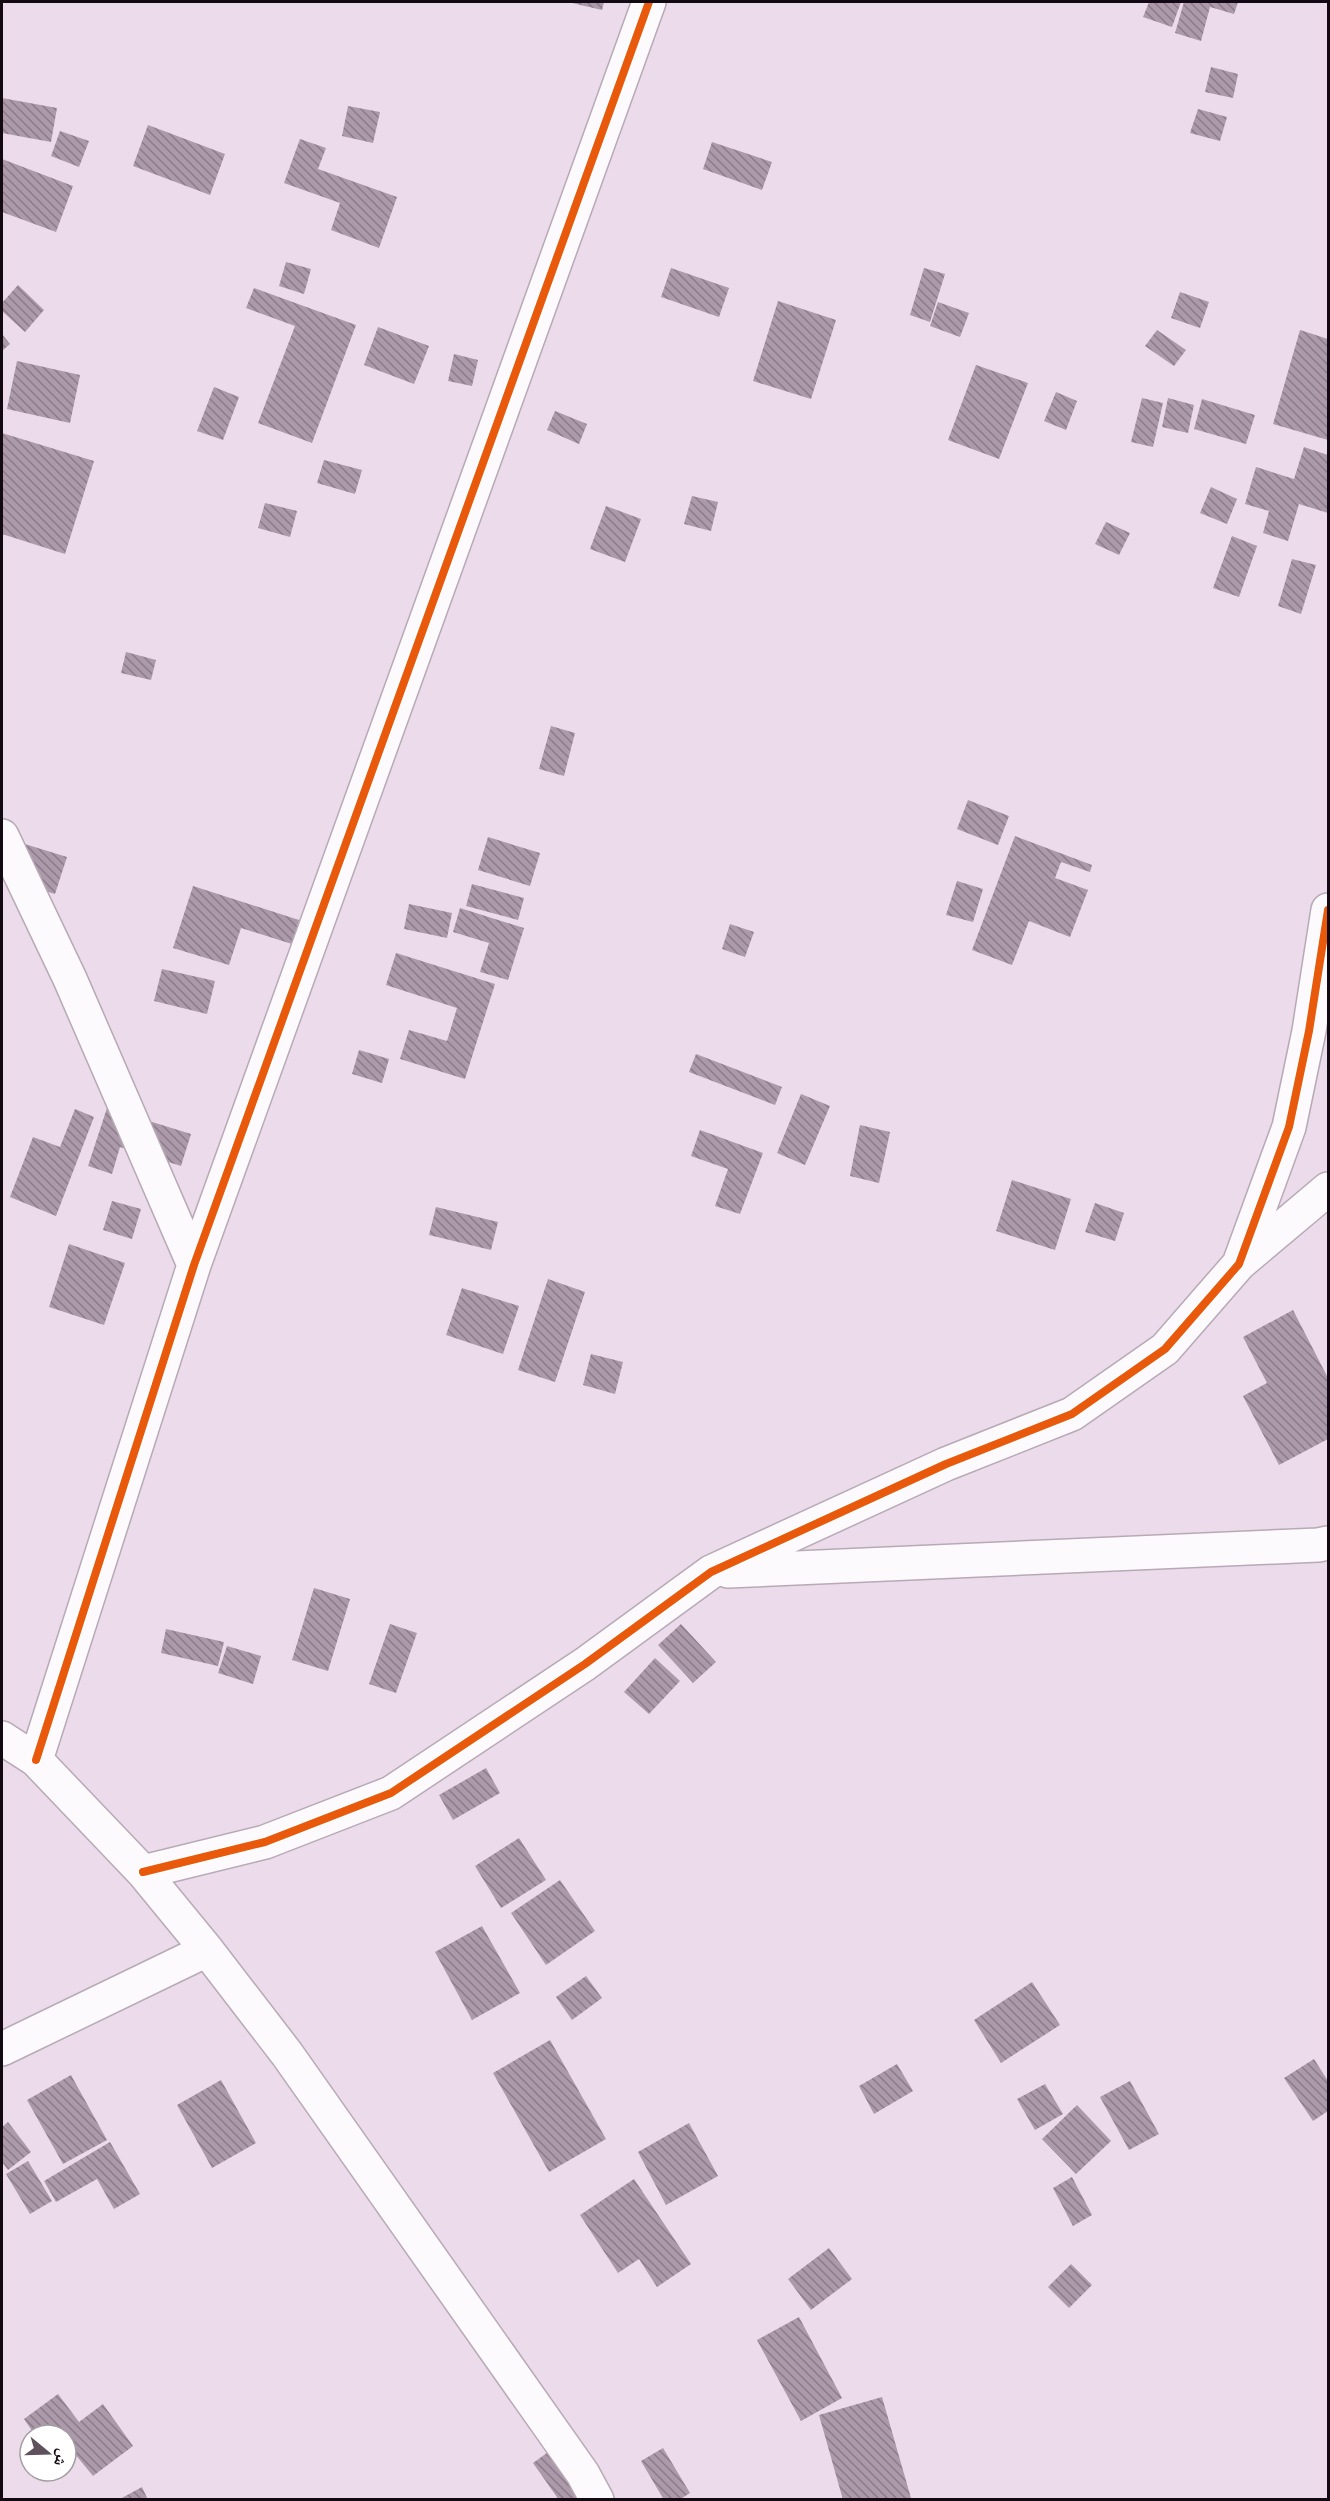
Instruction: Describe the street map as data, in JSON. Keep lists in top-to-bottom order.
{
  "north": "right"
}
